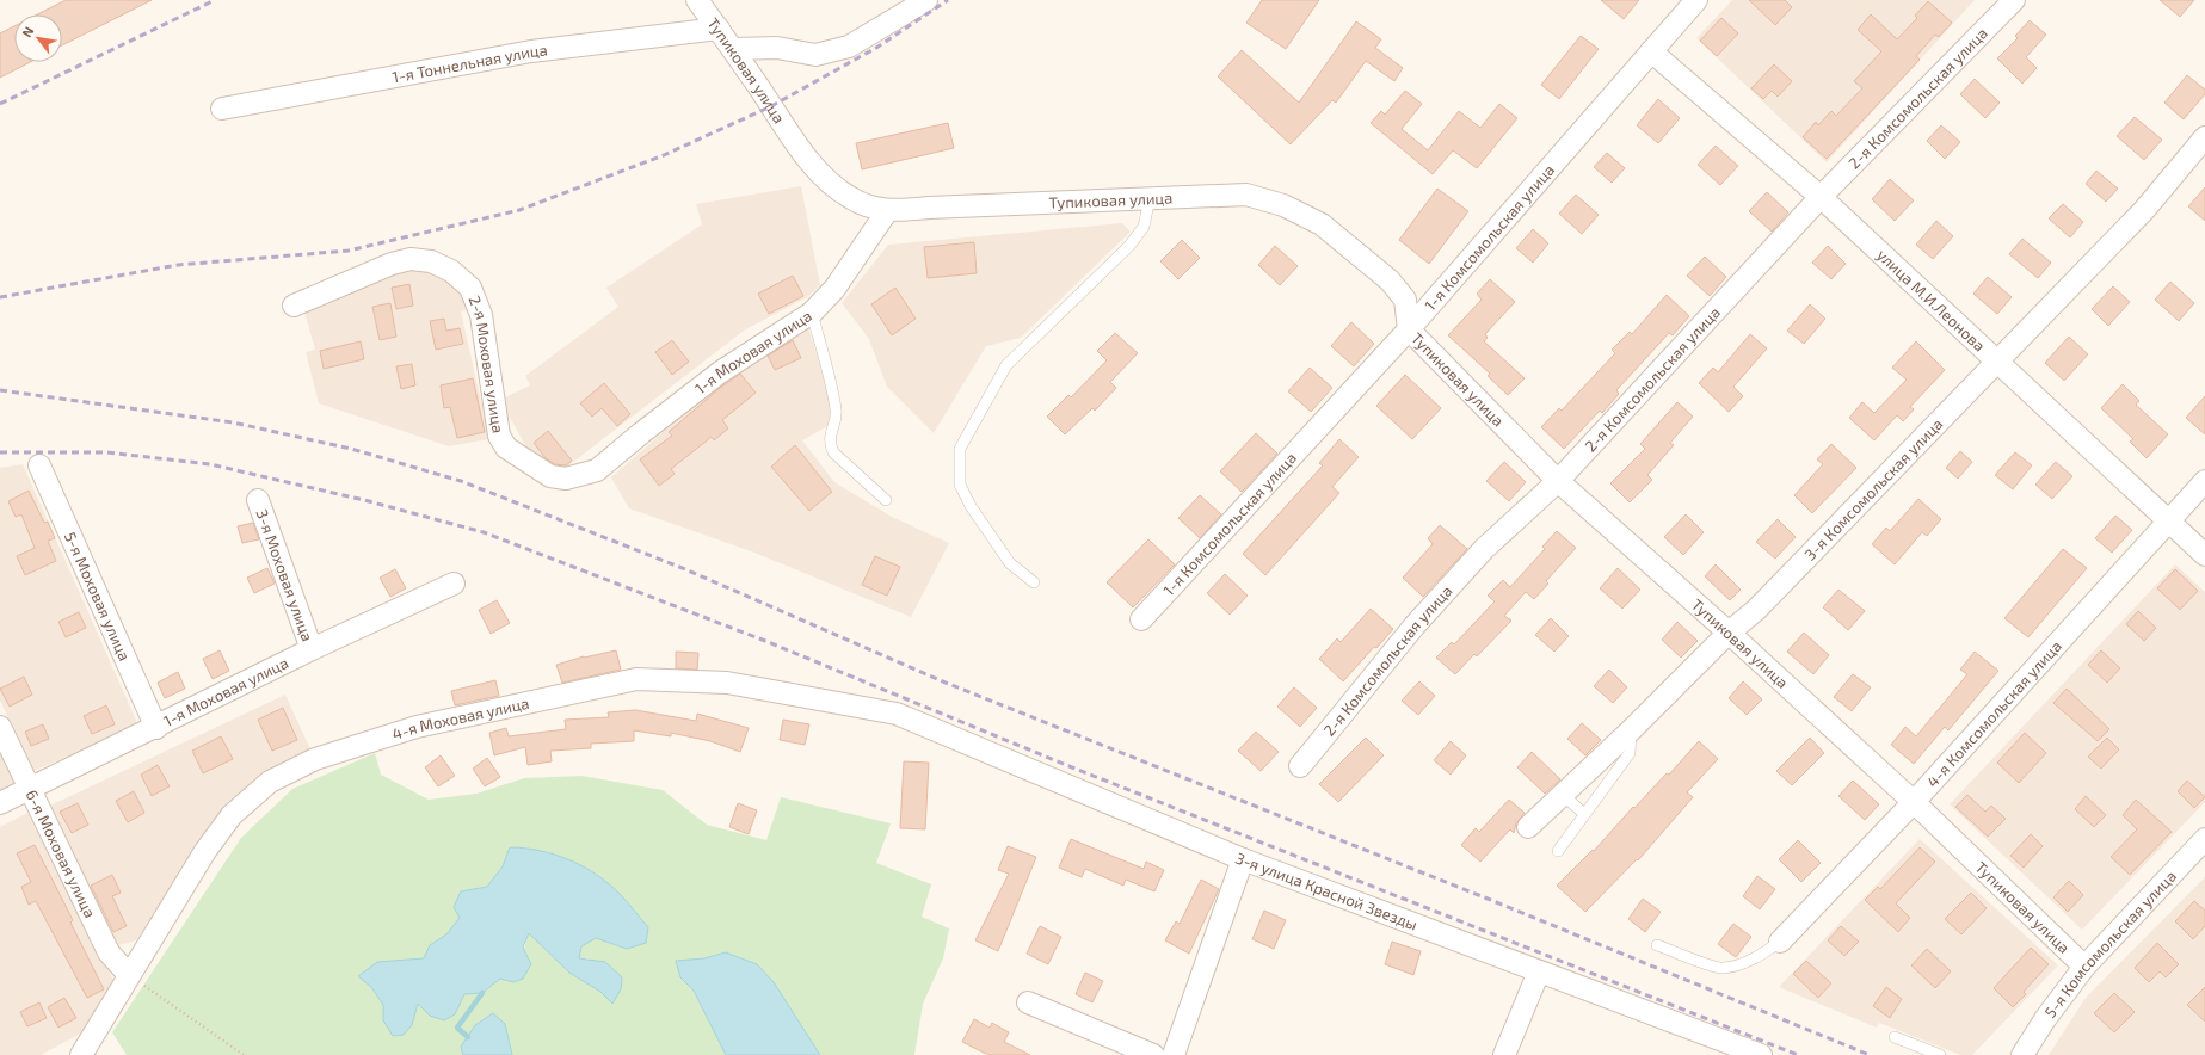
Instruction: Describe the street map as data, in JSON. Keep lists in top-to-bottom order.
{
  "streets": {
    "street": [
      "1-я Тоннельная улица",
      "Тупиковая улица",
      "2-я Комсомольская улица",
      "1-я Комсомольская улица",
      "улица М.И.Леонова",
      "1-я Моховая улица",
      "2-я Моховая улица",
      "3-я Комсомольская улица",
      "3-я Моховая улица",
      "5-я Моховая улица",
      "4-я Комсомольская улица",
      "4-я Моховая улица",
      "6-я Моховая улица",
      "3-я улица Красной Звезды",
      "5-я Комсомольская улица"
    ]
  },
  "crossings": [
    ["1-я Тоннельная улица", "Тупиковая улица"],
    ["Тупиковая улица", "2-я Комсомольская улица"],
    ["Тупиковая улица", "1-я Комсомольская улица"],
    ["Тупиковая улица", "1-я Моховая улица"],
    ["Тупиковая улица", "3-я Комсомольская улица"],
    ["Тупиковая улица", "4-я Комсомольская улица"],
    ["Тупиковая улица", "5-я Комсомольская улица"],
    ["2-я Комсомольская улица", "улица М.И.Леонова"],
    ["1-я Комсомольская улица", "улица М.И.Леонова"],
    ["улица М.И.Леонова", "3-я Комсомольская улица"],
    ["улица М.И.Леонова", "4-я Комсомольская улица"],
    ["1-я Моховая улица", "2-я Моховая улица"],
    ["1-я Моховая улица", "3-я Моховая улица"],
    ["1-я Моховая улица", "5-я Моховая улица"],
    ["1-я Моховая улица", "6-я Моховая улица"],
    ["4-я Моховая улица", "6-я Моховая улица"],
    ["4-я Моховая улица", "3-я улица Красной Звезды"]
  ],
  "north": "top left"
}
